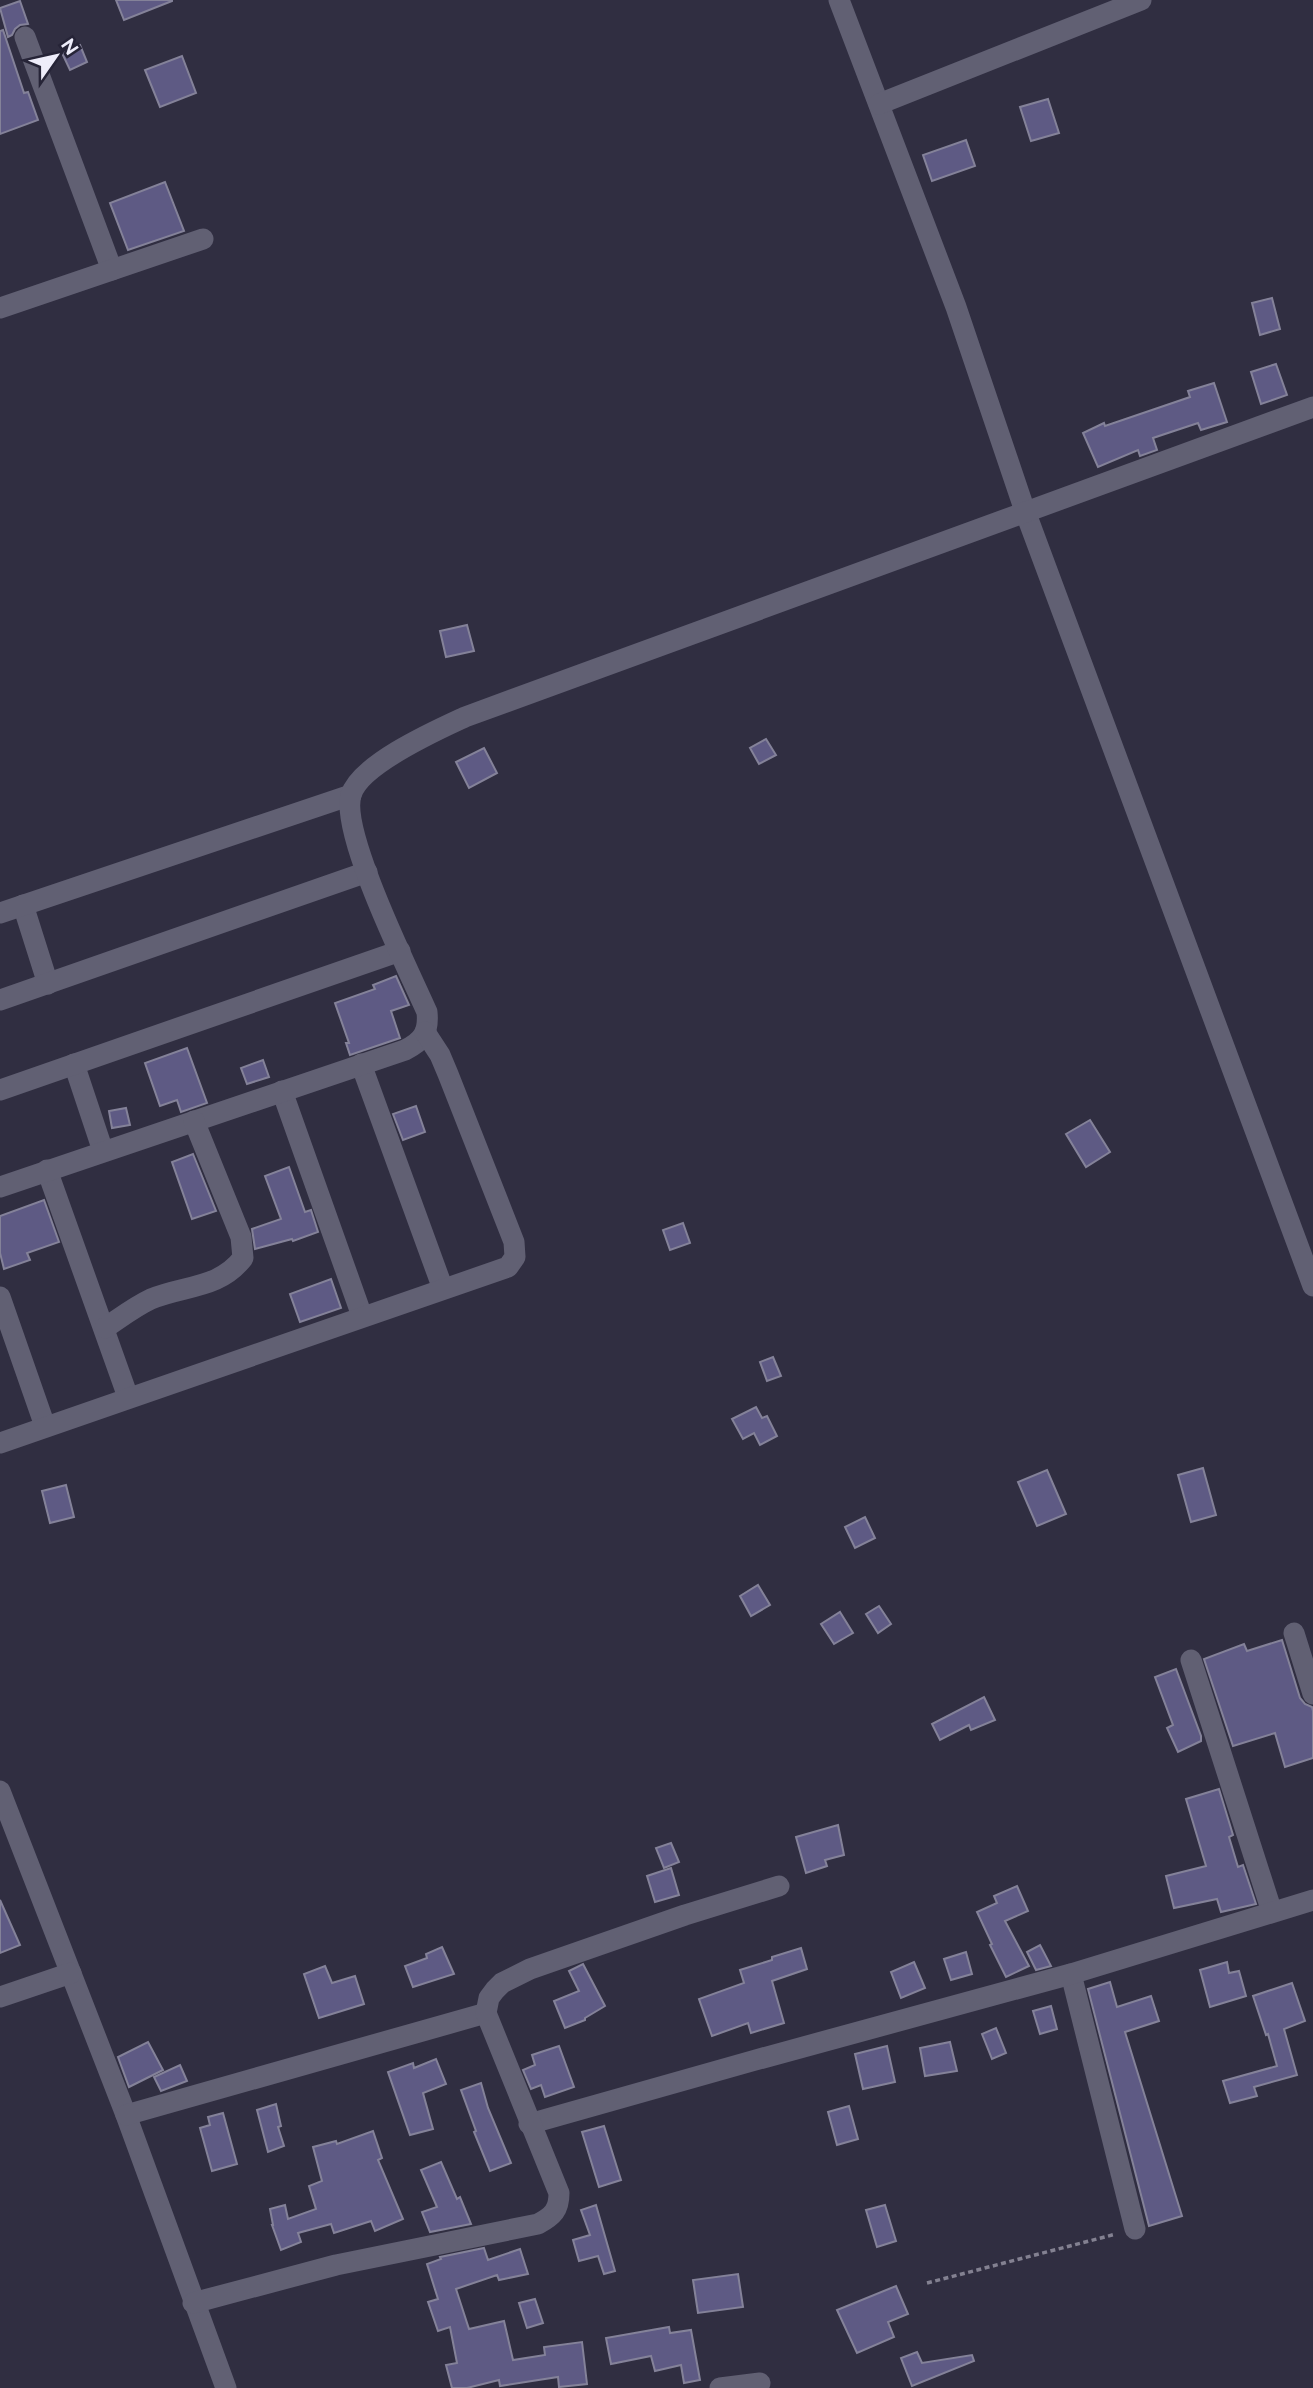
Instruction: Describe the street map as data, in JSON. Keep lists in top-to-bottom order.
{
  "north": "top right"
}
